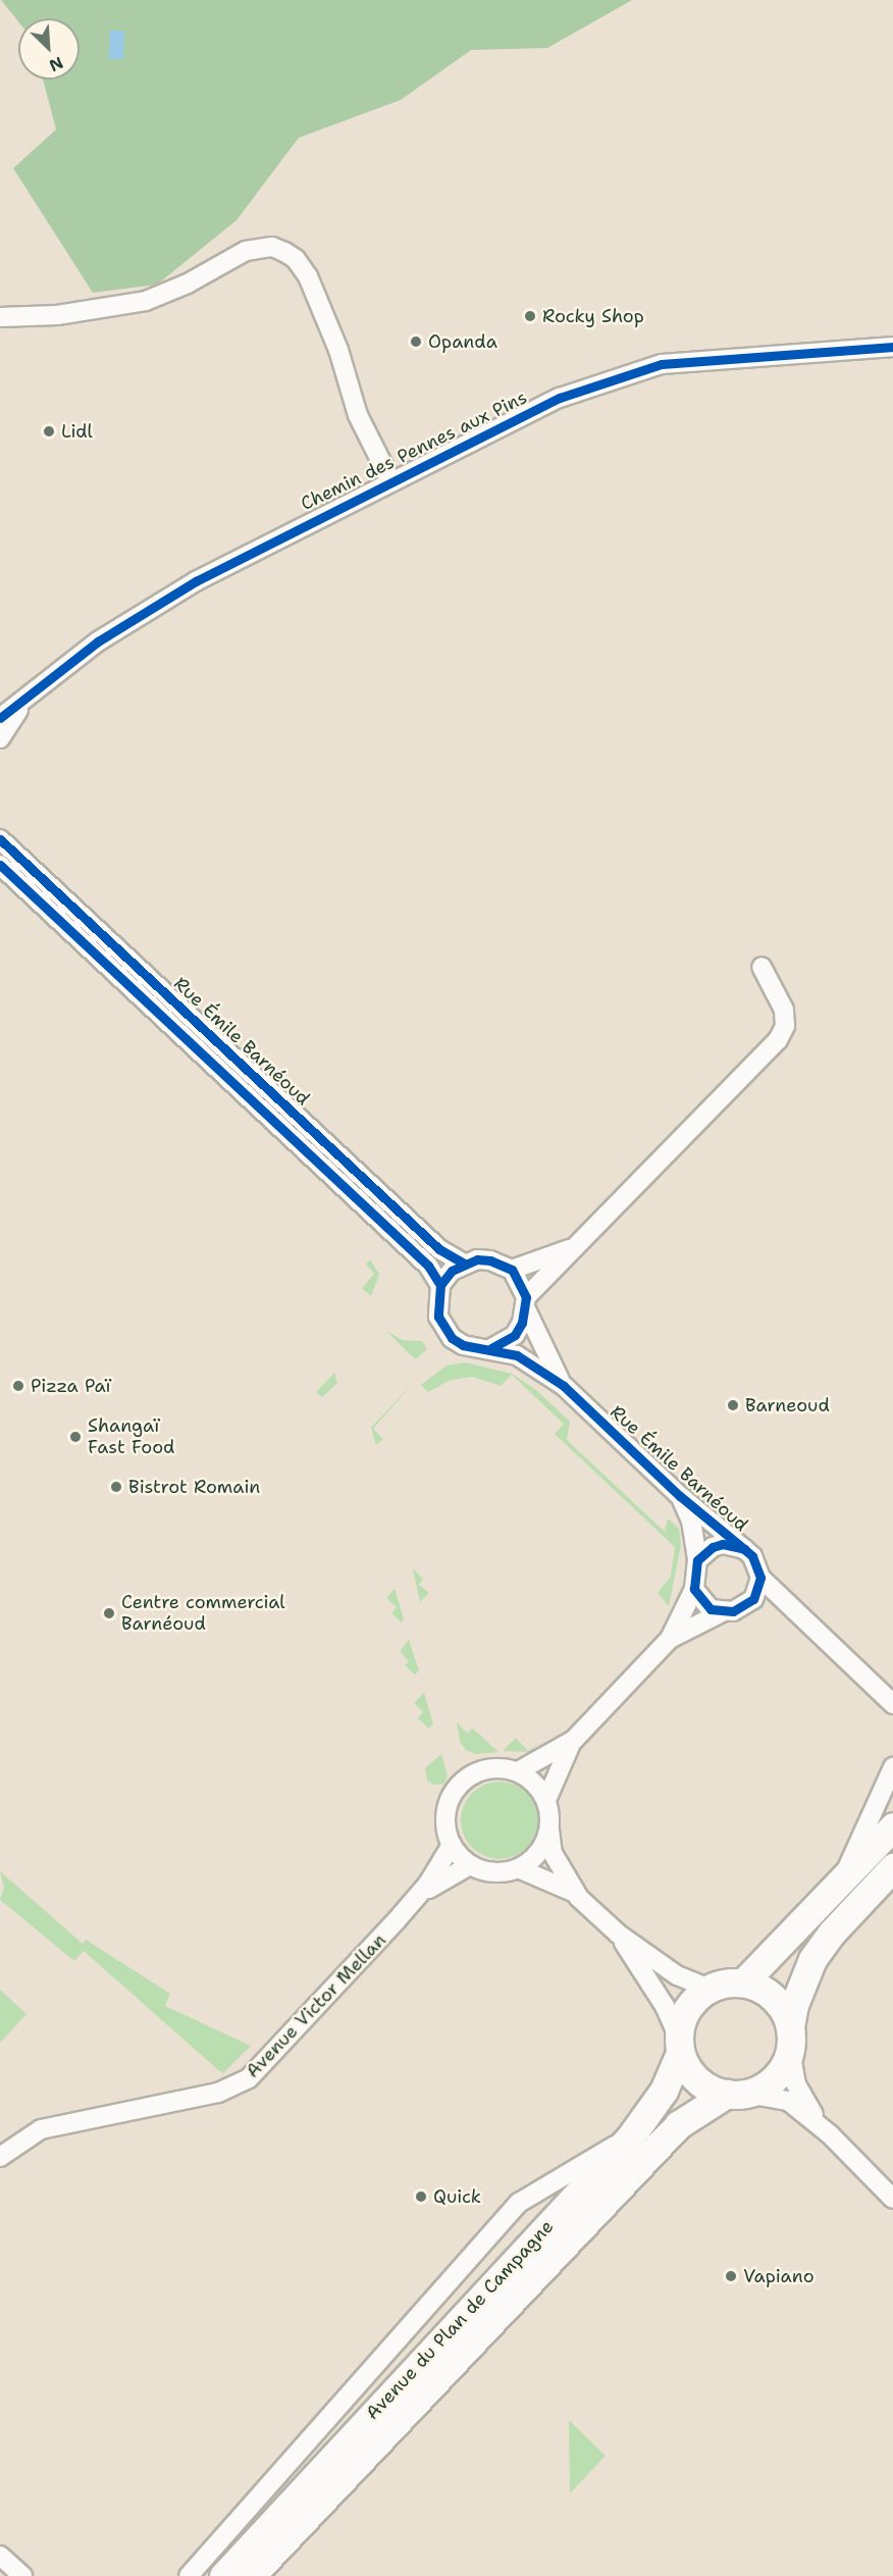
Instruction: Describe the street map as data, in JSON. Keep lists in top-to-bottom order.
{
  "streets": {
    "main road": ["Avenue du Plan de Campagne"],
    "street": ["Chemin des Pennes aux Pins", "Rue Émile Barnéoud", "Avenue Victor Mellan"]
  },
  "places": [
    "Rocky Shop",
    "Opanda",
    "Lidl",
    "Pizza Paï",
    "Barneoud",
    "Shangaï Fast Food",
    "Bistrot Romain",
    "Centre commercial Barnéoud",
    "Quick",
    "Vapiano"
  ],
  "north": "bottom right"
}
